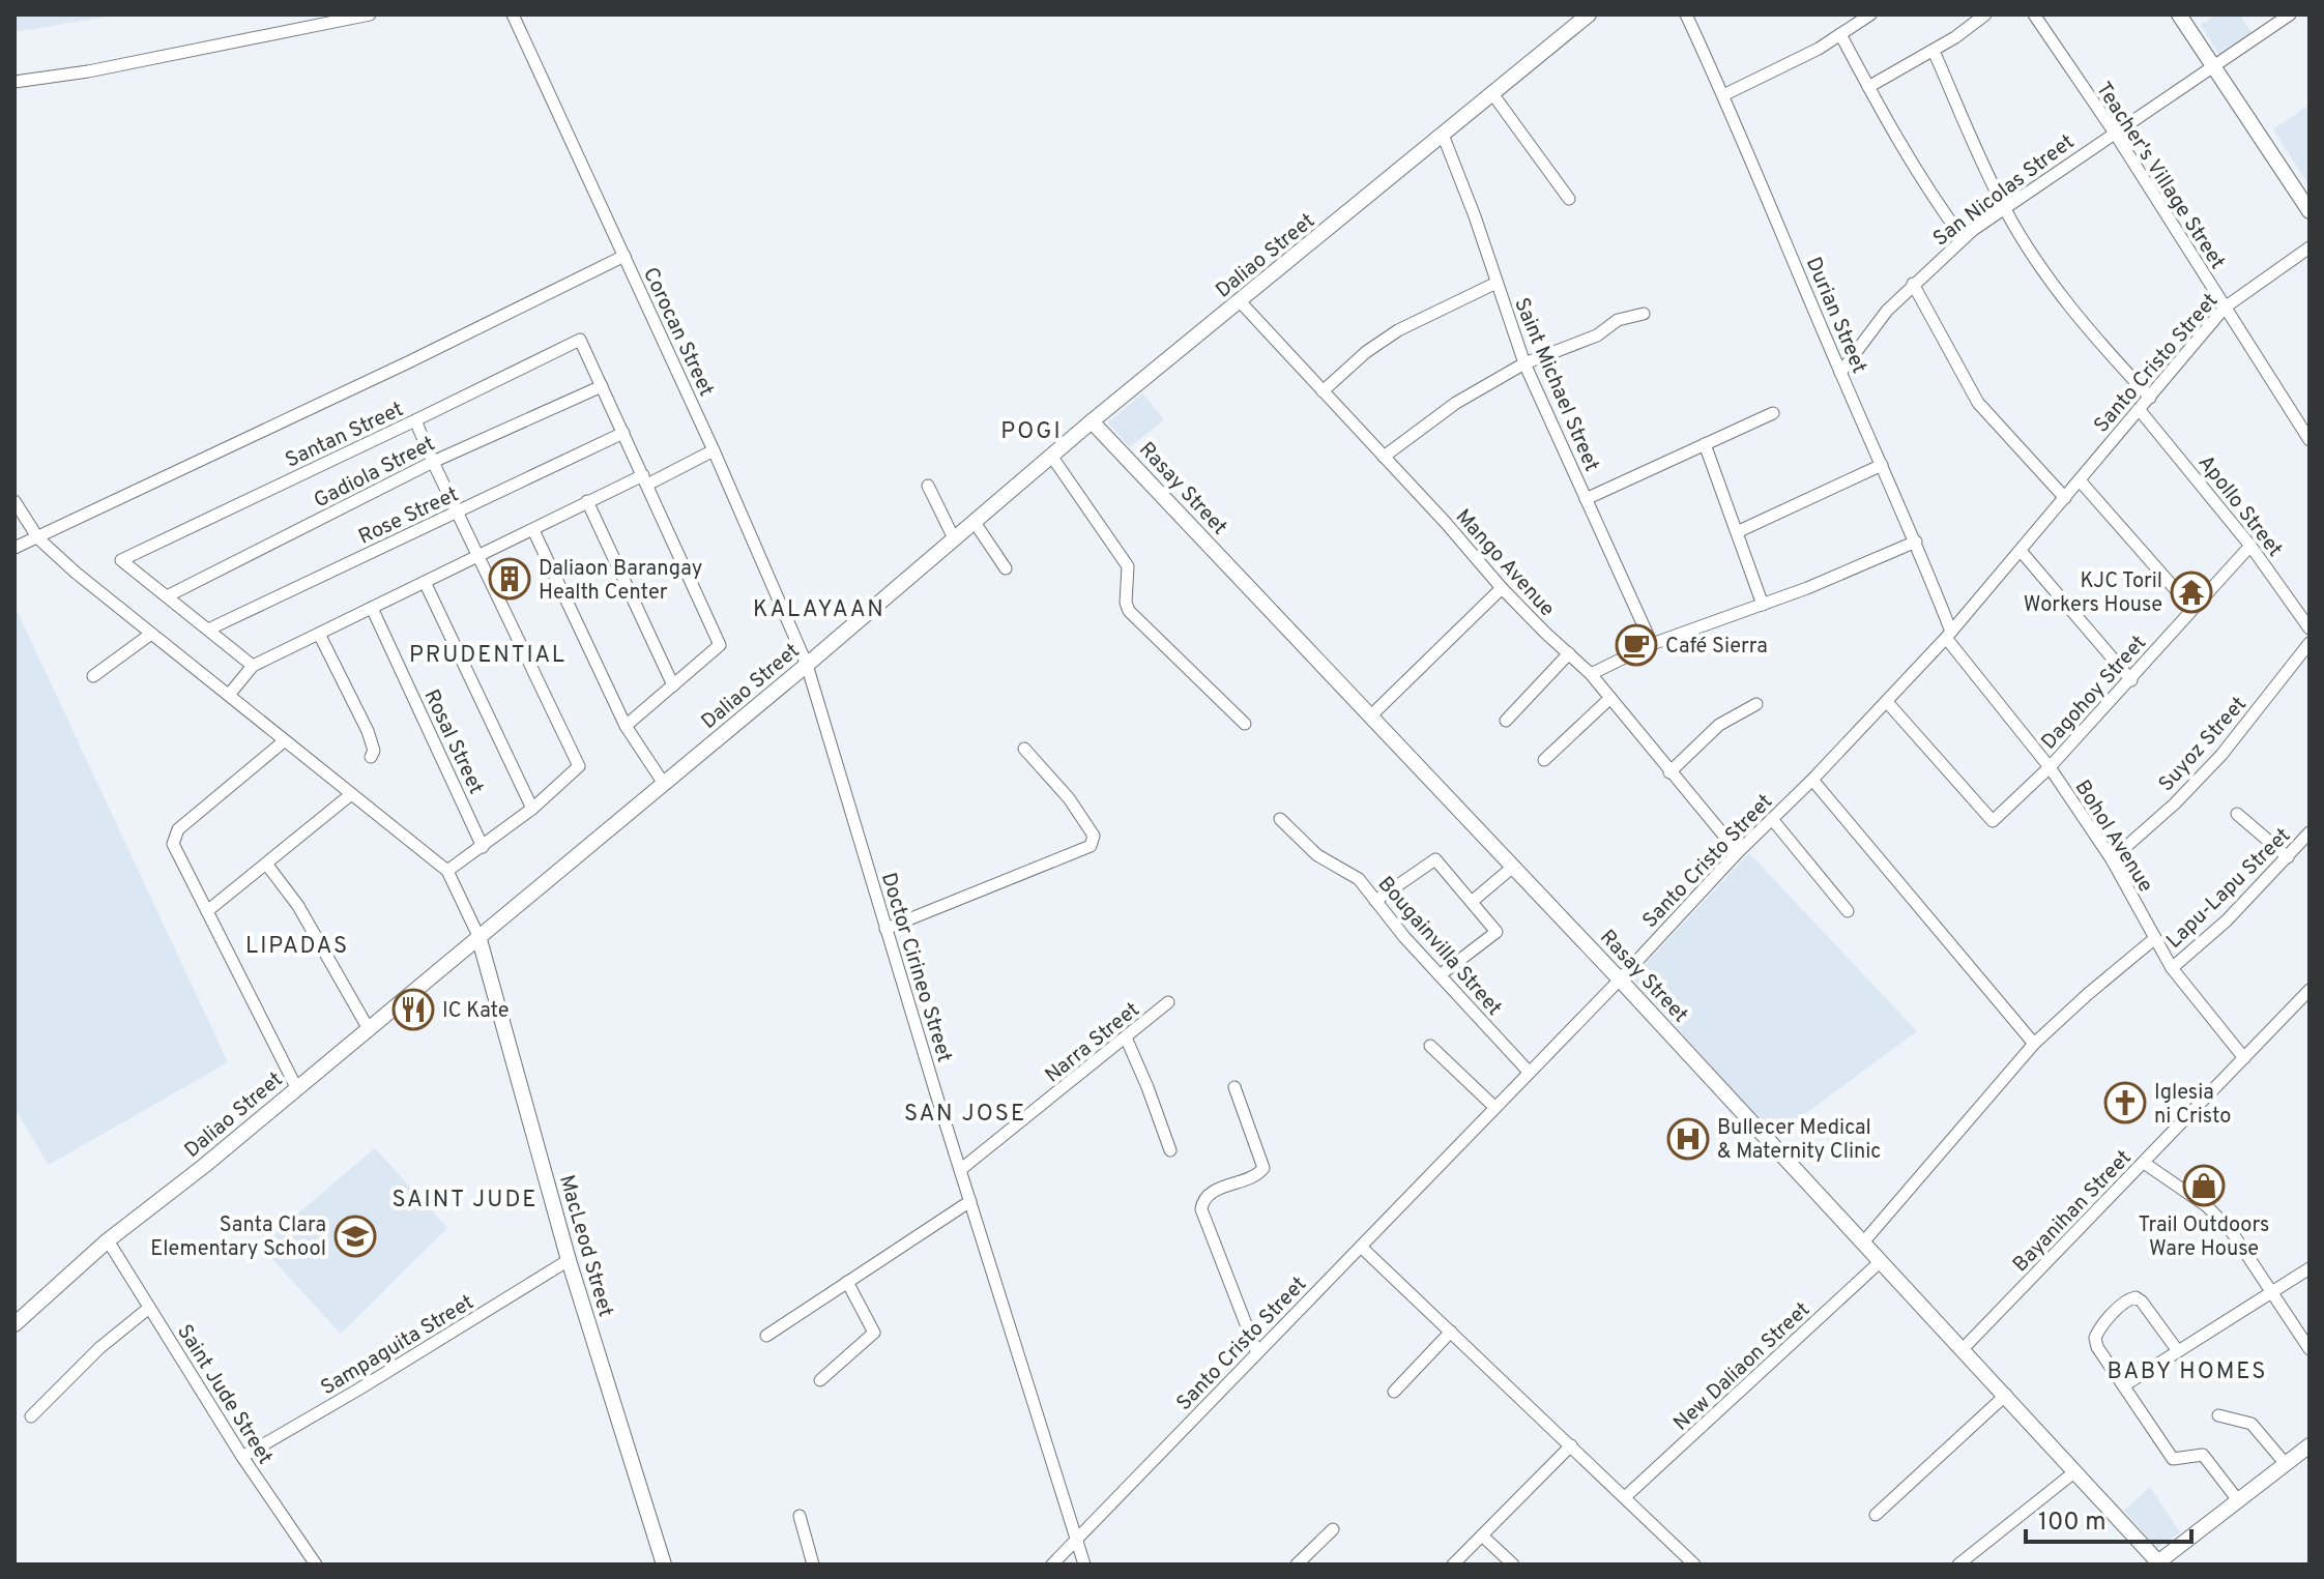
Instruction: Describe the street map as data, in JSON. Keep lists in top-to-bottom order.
{
  "streets": {
    "street": [
      "Teacher's Village Street",
      "San Nicolas Street",
      "Daliao Street",
      "Durian Street",
      "Corocan Street",
      "Santo Cristo Street",
      "Saint Michael Street",
      "Santan Street",
      "Gadiola Street",
      "Rasay Street",
      "Apollo Street",
      "Rose Street",
      "Mango Avenue",
      "Dagohoy Street",
      "Rosal Street",
      "Suyoz Street",
      "Bohol Avenue",
      "Lapu-Lapu Street",
      "Bougainvilla Street",
      "Doctor Cirineo Street",
      "Narra Street",
      "Bayanihan Street",
      "MacLeod Street",
      "Sampaguita Street",
      "New Daliaon Street",
      "Saint Jude Street"
    ]
  },
  "crossings": [
    ["Teacher's Village Street", "San Nicolas Street"],
    ["Teacher's Village Street", "Santo Cristo Street"],
    ["San Nicolas Street", "Durian Street"],
    ["Daliao Street", "Corocan Street"],
    ["Daliao Street", "Saint Michael Street"],
    ["Daliao Street", "Rasay Street"],
    ["Daliao Street", "Mango Avenue"],
    ["Daliao Street", "Doctor Cirineo Street"],
    ["Daliao Street", "MacLeod Street"],
    ["Daliao Street", "Saint Jude Street"],
    ["Durian Street", "Santo Cristo Street"],
    ["Durian Street", "Bohol Avenue"],
    ["Corocan Street", "Doctor Cirineo Street"],
    ["Santo Cristo Street", "Rasay Street"],
    ["Santo Cristo Street", "Apollo Street"],
    ["Santo Cristo Street", "Mango Avenue"],
    ["Santo Cristo Street", "Dagohoy Street"],
    ["Santo Cristo Street", "Bohol Avenue"],
    ["Santo Cristo Street", "Bougainvilla Street"],
    ["Santo Cristo Street", "Doctor Cirineo Street"],
    ["Santan Street", "Gadiola Street"],
    ["Rasay Street", "Bayanihan Street"],
    ["Rasay Street", "New Daliaon Street"],
    ["Apollo Street", "Dagohoy Street"],
    ["Dagohoy Street", "Bohol Avenue"],
    ["Suyoz Street", "Bohol Avenue"],
    ["Bohol Avenue", "Lapu-Lapu Street"],
    ["Bohol Avenue", "Bayanihan Street"],
    ["Doctor Cirineo Street", "Narra Street"],
    ["MacLeod Street", "Sampaguita Street"],
    ["Sampaguita Street", "Saint Jude Street"]
  ],
  "districts": [
    "POGI",
    "KALAYAAN",
    "PRUDENTIAL",
    "LIPADAS",
    "SAN JOSE",
    "SAINT JUDE",
    "BABY HOMES"
  ],
  "places": {
    "building": ["Daliaon Barangay Health Center"],
    "temple": ["KJC Toril Workers House"],
    "cafe": ["Café Sierra"],
    "restaurant": ["IC Kate"],
    "church": ["Iglesia ni Cristo"],
    "hospital": ["Bullecer Medical & Maternity Clinic"],
    "shop": ["Trail Outdoors Ware House"],
    "school or university": ["Santa Clara Elementary School"]
  },
  "scale_bar": "100 m"
}
